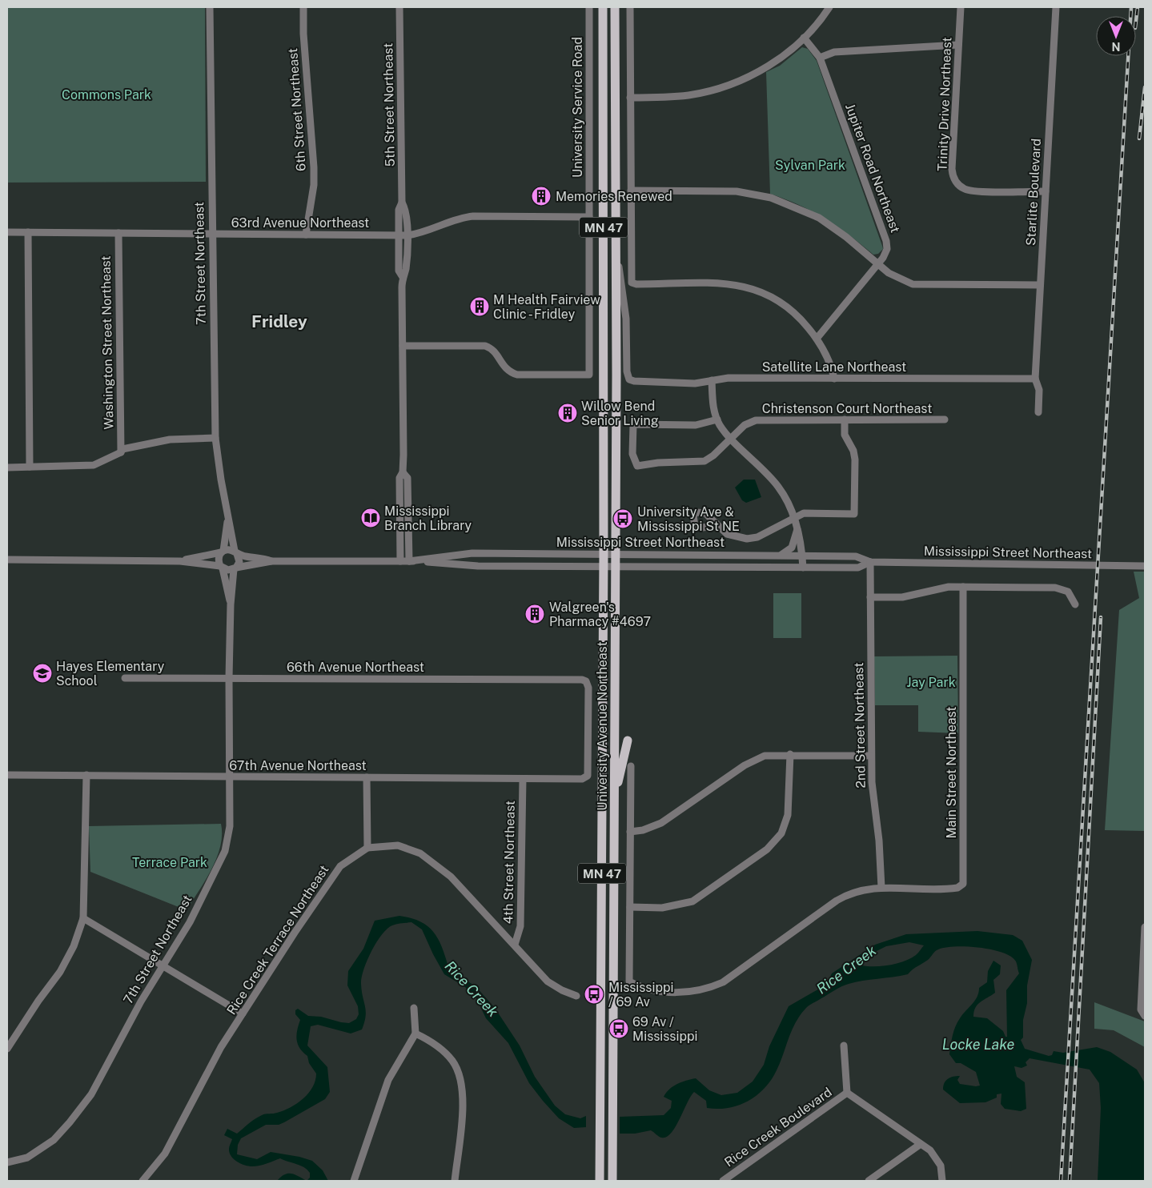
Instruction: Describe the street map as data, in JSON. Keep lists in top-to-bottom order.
{
  "streets": {
    "main road": ["MN 47", "University Avenue Northeast"],
    "street": [
      "Trinity Drive Northeast",
      "5th Street Northeast",
      "University Service Road",
      "6th Street Northeast",
      "Jupiter Road Northeast",
      "Starlite Boulevard",
      "63rd Avenue Northeast",
      "7th Street Northeast",
      "Washington Street Northeast",
      "Satellite Lane Northeast",
      "Christenson Court Northeast",
      "Mississippi Street Northeast",
      "66th Avenue Northeast",
      "2nd Street Northeast",
      "67th Avenue Northeast",
      "Main Street Northeast",
      "4th Street Northeast",
      "Rice Creek Terrace Northeast",
      "Rice Creek Boulevard"
    ]
  },
  "crossings": [
    ["Trinity Drive Northeast", "Starlite Boulevard"],
    ["5th Street Northeast", "University Service Road"],
    ["5th Street Northeast", "63rd Avenue Northeast"],
    ["5th Street Northeast", "Mississippi Street Northeast"],
    ["University Service Road", "63rd Avenue Northeast"],
    ["6th Street Northeast", "63rd Avenue Northeast"],
    ["Starlite Boulevard", "Satellite Lane Northeast"],
    ["63rd Avenue Northeast", "7th Street Northeast"],
    ["63rd Avenue Northeast", "Washington Street Northeast"],
    ["7th Street Northeast", "Mississippi Street Northeast"],
    ["7th Street Northeast", "66th Avenue Northeast"],
    ["7th Street Northeast", "67th Avenue Northeast"],
    ["Satellite Lane Northeast", "University Avenue Northeast"],
    ["Mississippi Street Northeast", "2nd Street Northeast"],
    ["Mississippi Street Northeast", "University Avenue Northeast"],
    ["66th Avenue Northeast", "67th Avenue Northeast"],
    ["2nd Street Northeast", "Main Street Northeast"],
    ["67th Avenue Northeast", "4th Street Northeast"],
    ["4th Street Northeast", "Rice Creek Terrace Northeast"]
  ],
  "districts": ["Fridley"],
  "water": ["Rice Creek", "Locke Lake"],
  "parks": [
    "Commons Park",
    "Sylvan Park",
    "Jay Park",
    "Terrace Park"
  ],
  "places": {
    "building": [
      "Memories Renewed",
      "M Health Fairview Clinic - Fridley",
      "Willow Bend Senior Living",
      "Walgreen's Pharmacy #4697"
    ],
    "library": ["Mississippi Branch Library"],
    "bus stop": ["University Ave & Mississippi St NE", "Mississippi / 69 Av", "69 Av / Mississippi"],
    "school or university": ["Hayes Elementary School"]
  },
  "north": "bottom"
}
